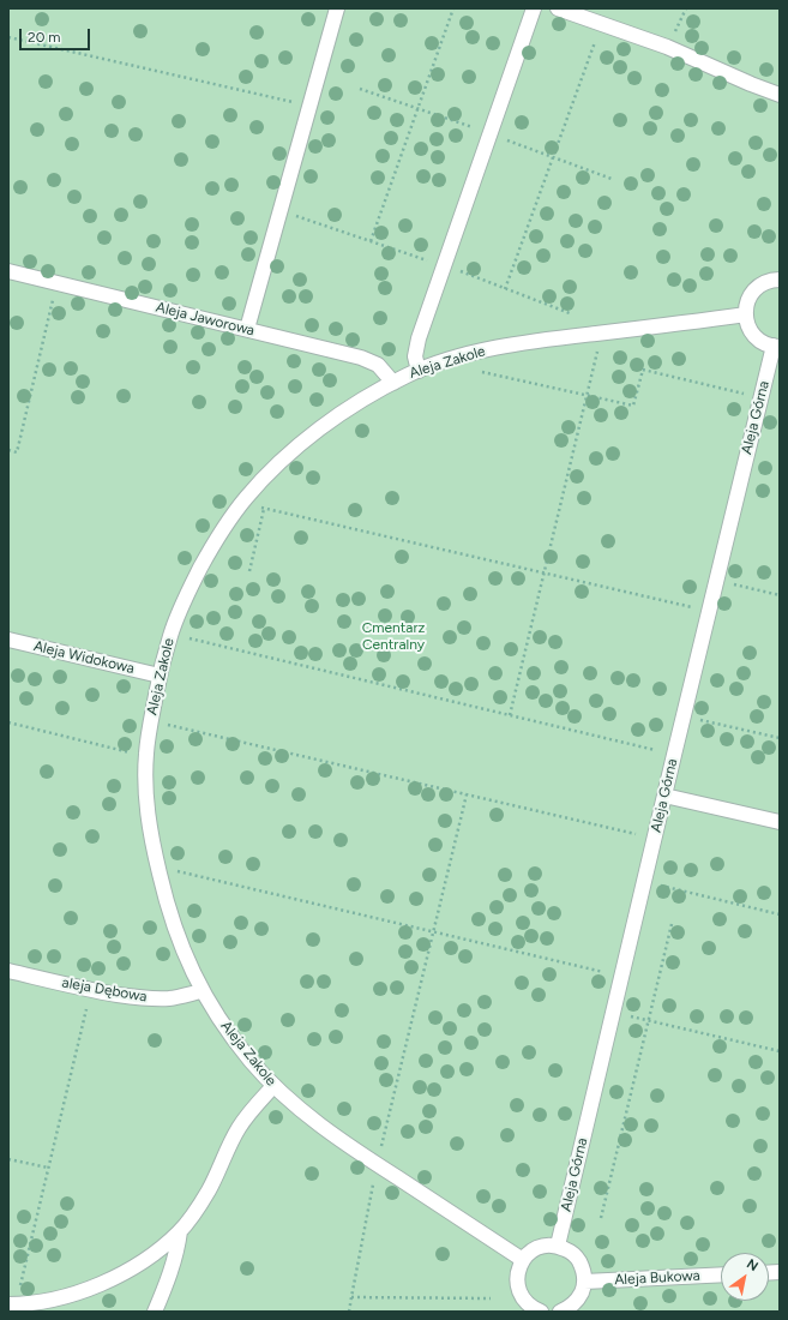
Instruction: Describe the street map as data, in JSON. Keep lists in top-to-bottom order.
{
  "streets": {
    "street": [
      "Aleja Jaworowa",
      "Aleja Zakole",
      "Aleja Górna",
      "Aleja Widokowa",
      "aleja Dębowa",
      "Aleja Bukowa"
    ]
  },
  "crossings": [
    ["Aleja Jaworowa", "Aleja Zakole"],
    ["Aleja Zakole", "Aleja Górna"],
    ["Aleja Zakole", "Aleja Widokowa"],
    ["Aleja Zakole", "aleja Dębowa"]
  ],
  "parks": ["Cmentarz Centralny"],
  "scale_bar": "20 m",
  "north": "top right"
}
